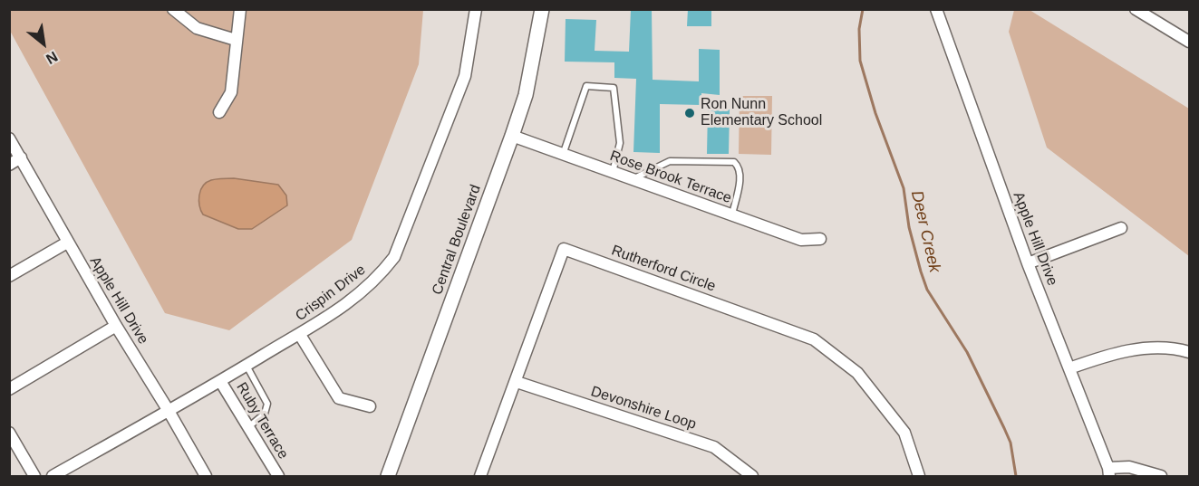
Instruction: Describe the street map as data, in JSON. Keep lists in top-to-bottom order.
{
  "streets": {
    "street": [
      "Rose Brook Terrace",
      "Apple Hill Drive",
      "Central Boulevard",
      "Rutherford Circle",
      "Crispin Drive",
      "Devonshire Loop",
      "Ruby Terrace"
    ]
  },
  "crossings": [
    ["Rose Brook Terrace", "Central Boulevard"],
    ["Apple Hill Drive", "Crispin Drive"],
    ["Rutherford Circle", "Devonshire Loop"],
    ["Crispin Drive", "Ruby Terrace"]
  ],
  "water": ["Deer Creek"],
  "places": ["Ron Nunn Elementary School"],
  "north": "bottom right"
}
